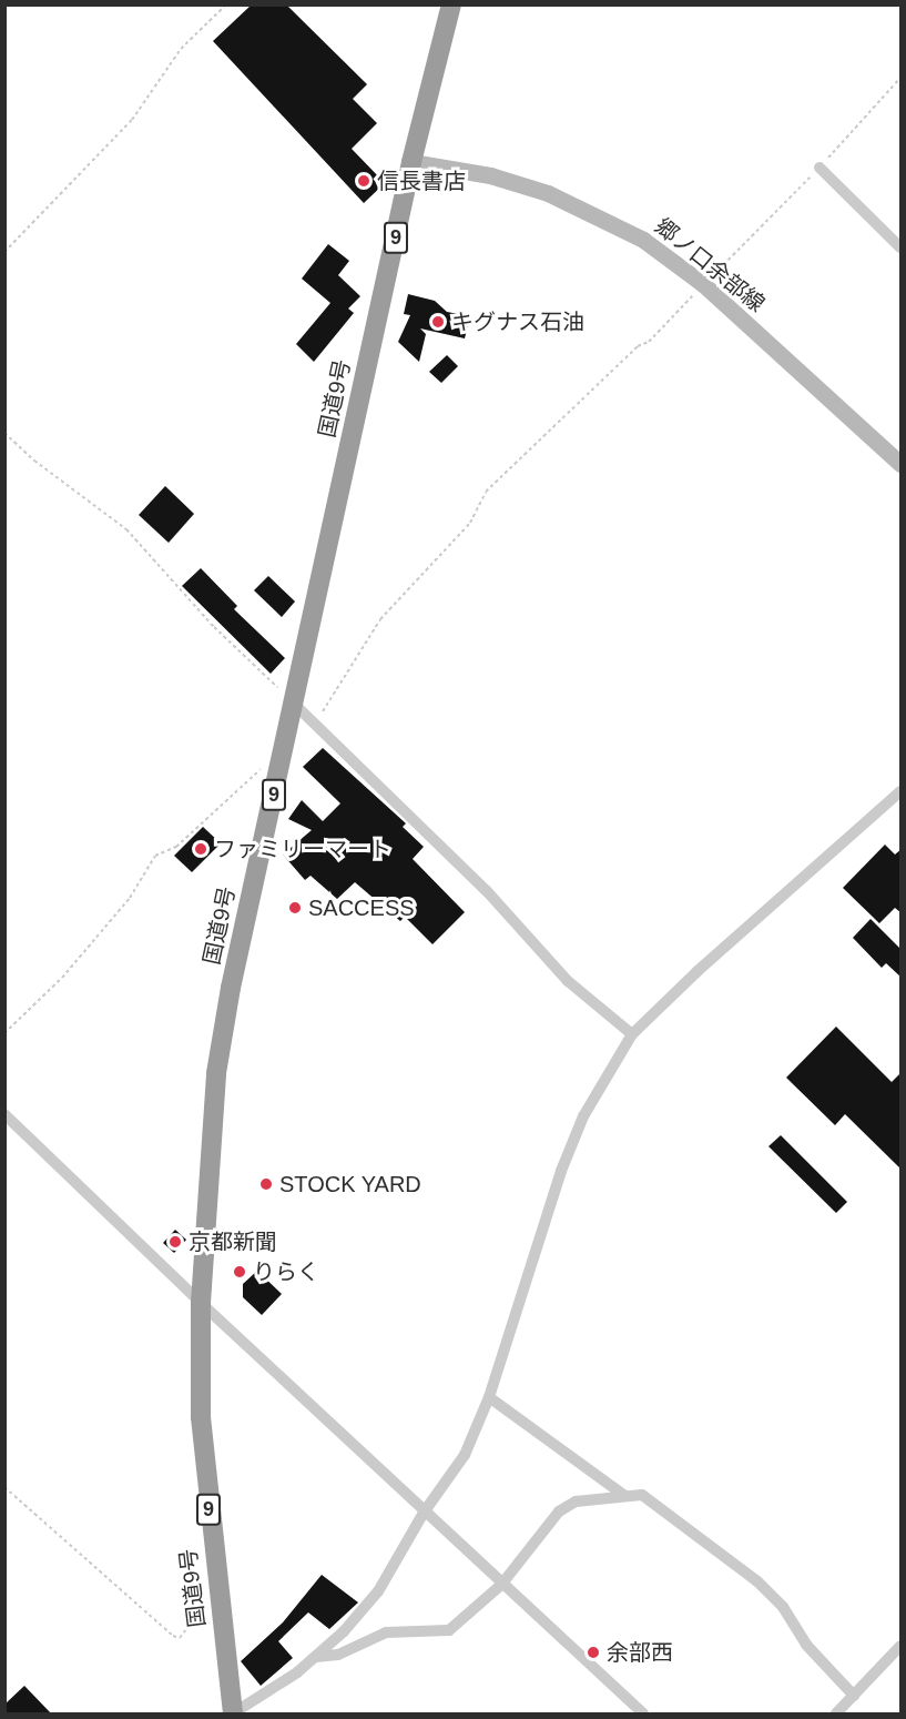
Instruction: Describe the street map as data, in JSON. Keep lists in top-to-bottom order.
{
  "streets": {
    "highway": ["9", "国道9号"],
    "main road": ["郷ノ口余部線"]
  },
  "crossings": [
    ["郷ノ口余部線", "国道9号"]
  ],
  "places": [
    "信長書店",
    "キグナス石油",
    "ファミリーマート",
    "SACCESS",
    "STOCK YARD",
    "京都新聞",
    "りらく",
    "余部西"
  ]
}
